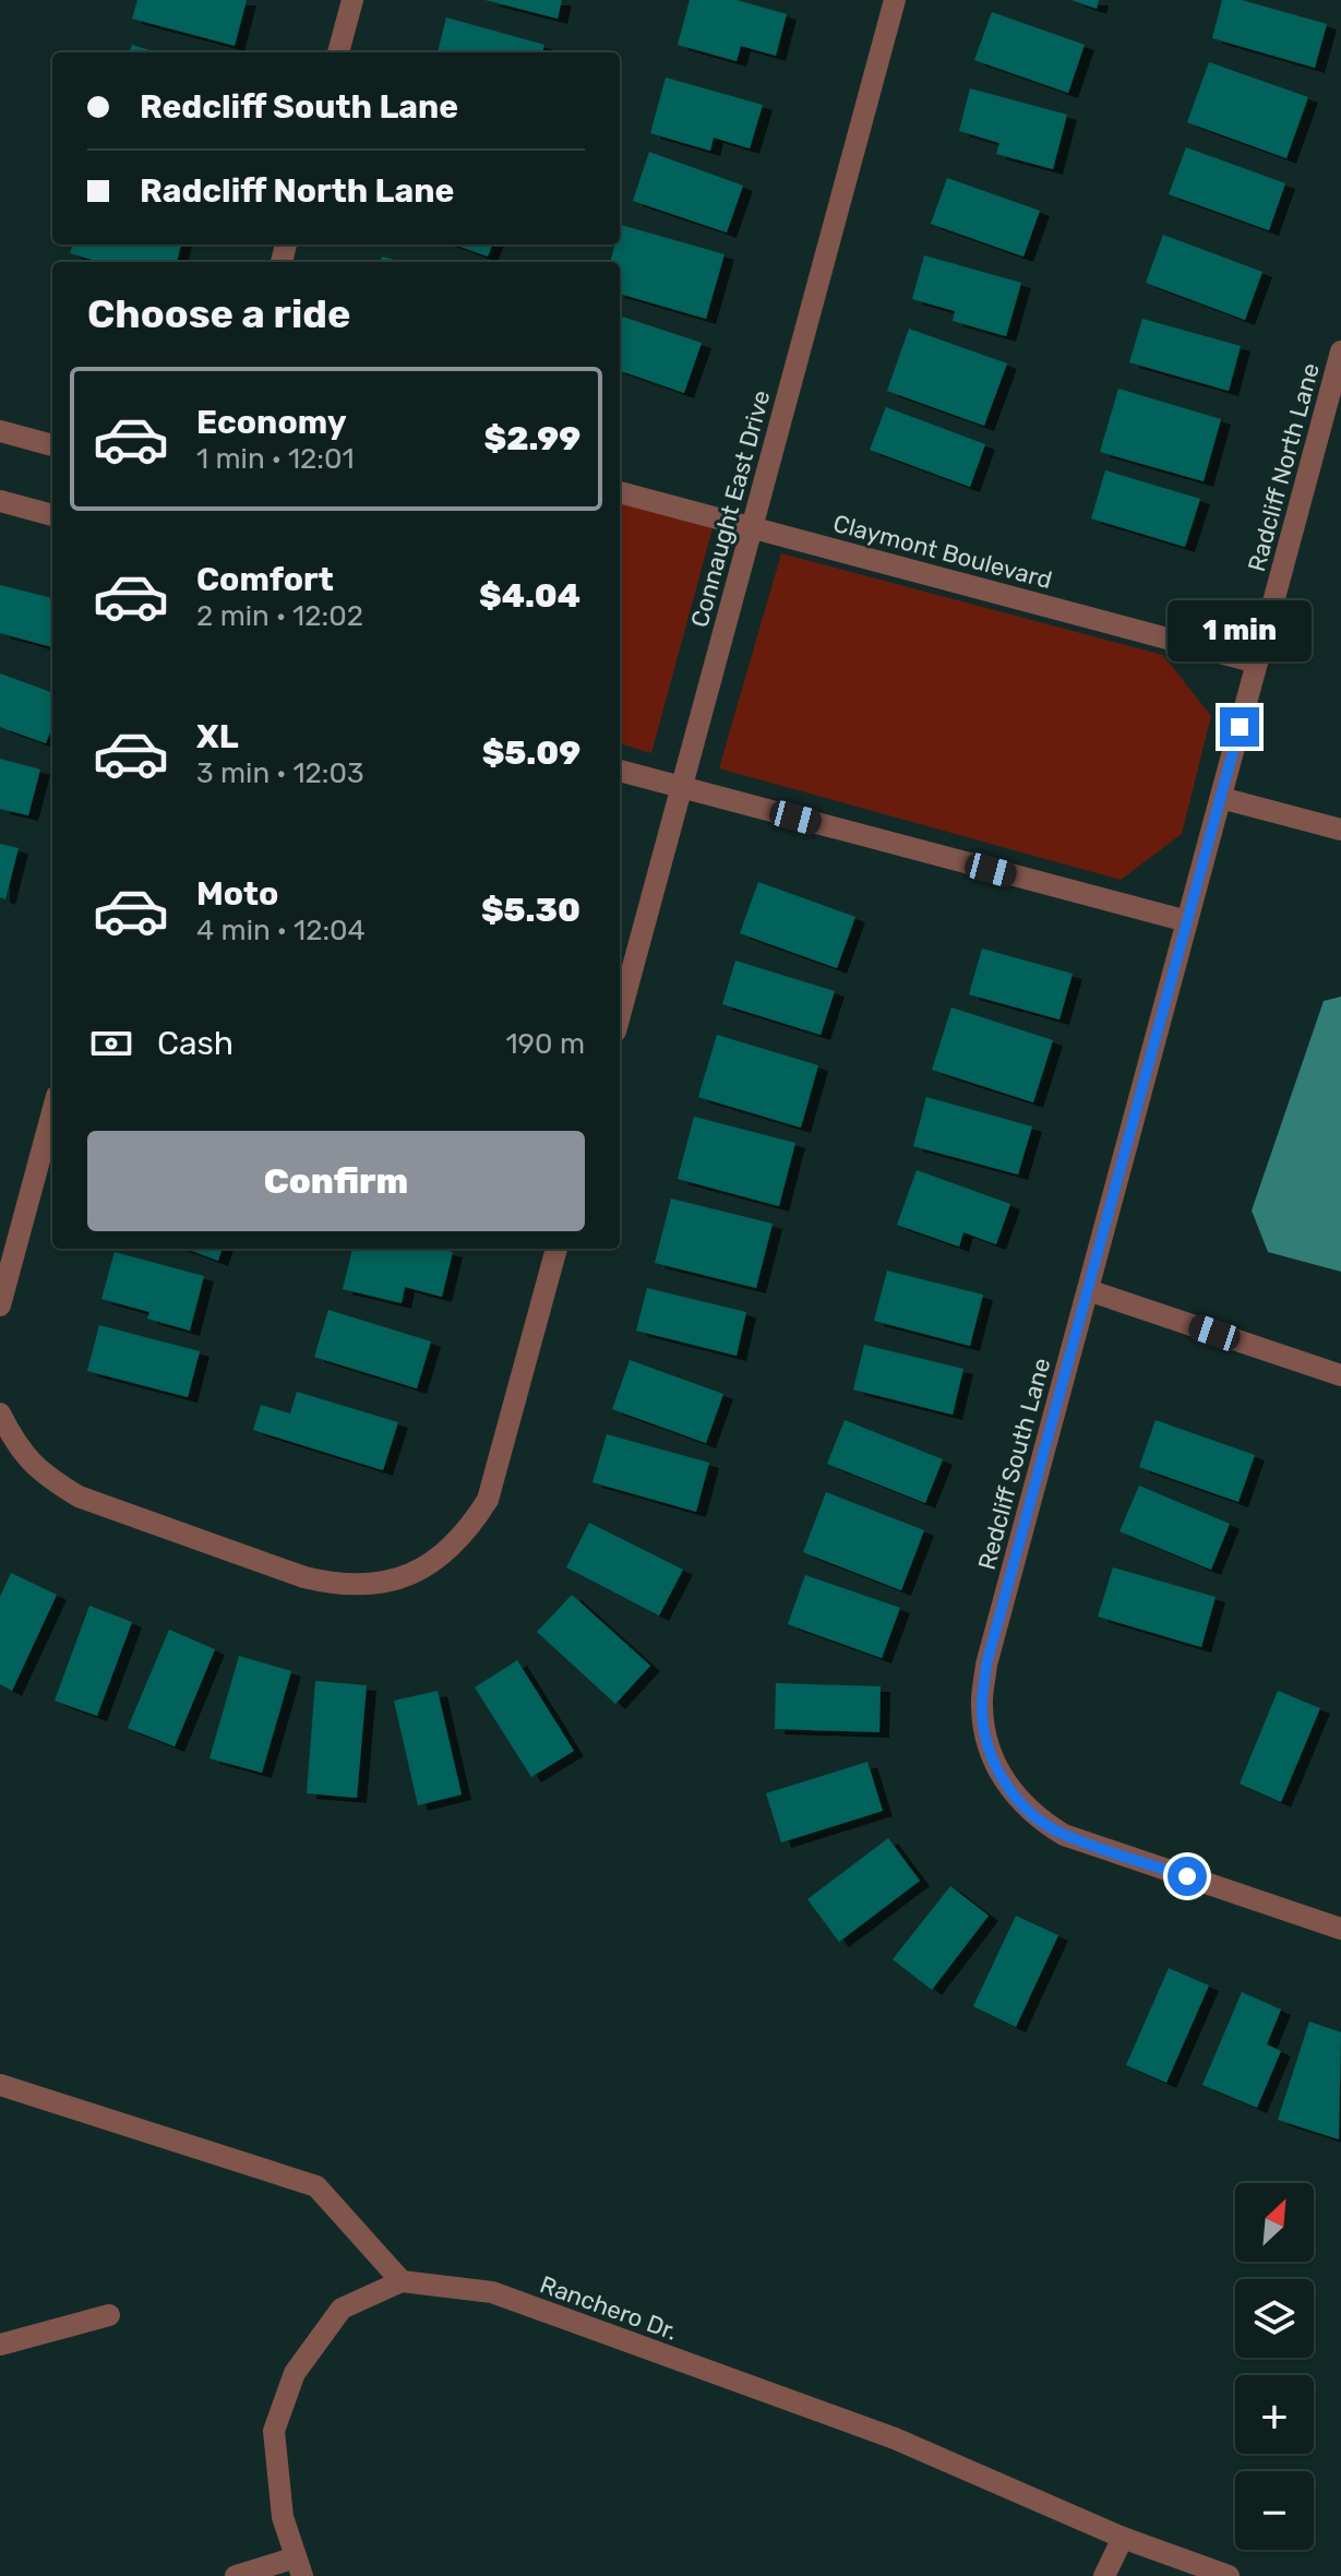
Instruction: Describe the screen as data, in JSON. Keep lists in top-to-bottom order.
{
  "streets": {
    "street": [
      "Radcliff North Lane",
      "Connaught East Drive",
      "Claymont Boulevard",
      "Redcliff South Lane",
      "Ranchero Dr."
    ]
  },
  "crossings": [
    ["Radcliff North Lane", "Claymont Boulevard"],
    ["Radcliff North Lane", "Redcliff South Lane"],
    ["Connaught East Drive", "Claymont Boulevard"]
  ],
  "north": "top right",
  "page": {
    "banner": ["Redcliff South Lane", "Radcliff North Lane"],
    "heading": "Choose a ride",
    "list": [
      {
        "name": "Economy",
        "note": "1 min · 12:01",
        "value": "$2.99"
      },
      {
        "name": "Comfort",
        "note": "2 min · 12:02",
        "value": "$4.04"
      },
      {
        "name": "XL",
        "note": "3 min · 12:03",
        "value": "$5.09"
      },
      {
        "name": "Moto",
        "note": "4 min · 12:04",
        "value": "$5.30"
      }
    ],
    "bubble": "1 min",
    "pay": ["Cash", "190 m"],
    "buttons": "Confirm",
    "map_buttons": ["+", "−"]
  }
}
